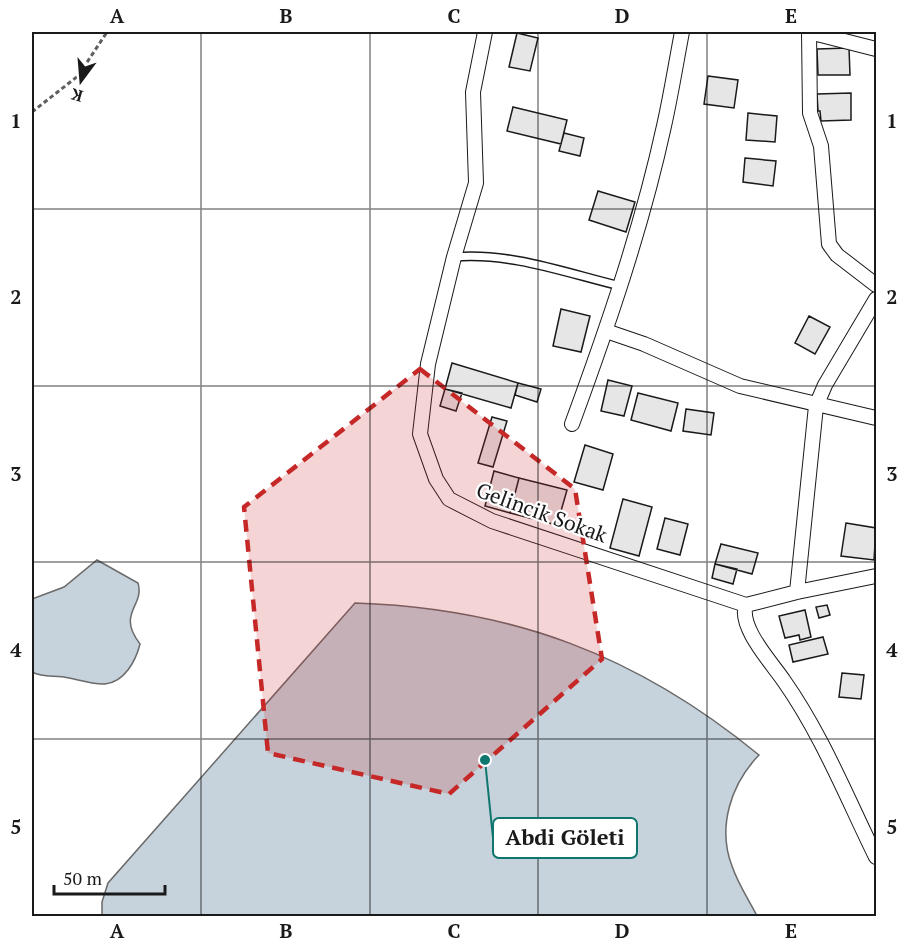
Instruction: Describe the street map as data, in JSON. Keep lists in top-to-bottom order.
{
  "streets": {
    "street": ["Gelincik Sokak"]
  },
  "places": ["Abdi Göleti"],
  "scale_bar": "50 m",
  "north": "bottom",
  "grid": {
    "columns": [
      "A",
      "B",
      "C",
      "D",
      "E"
    ],
    "rows": [
      "1",
      "2",
      "3",
      "4",
      "5"
    ]
  }
}
